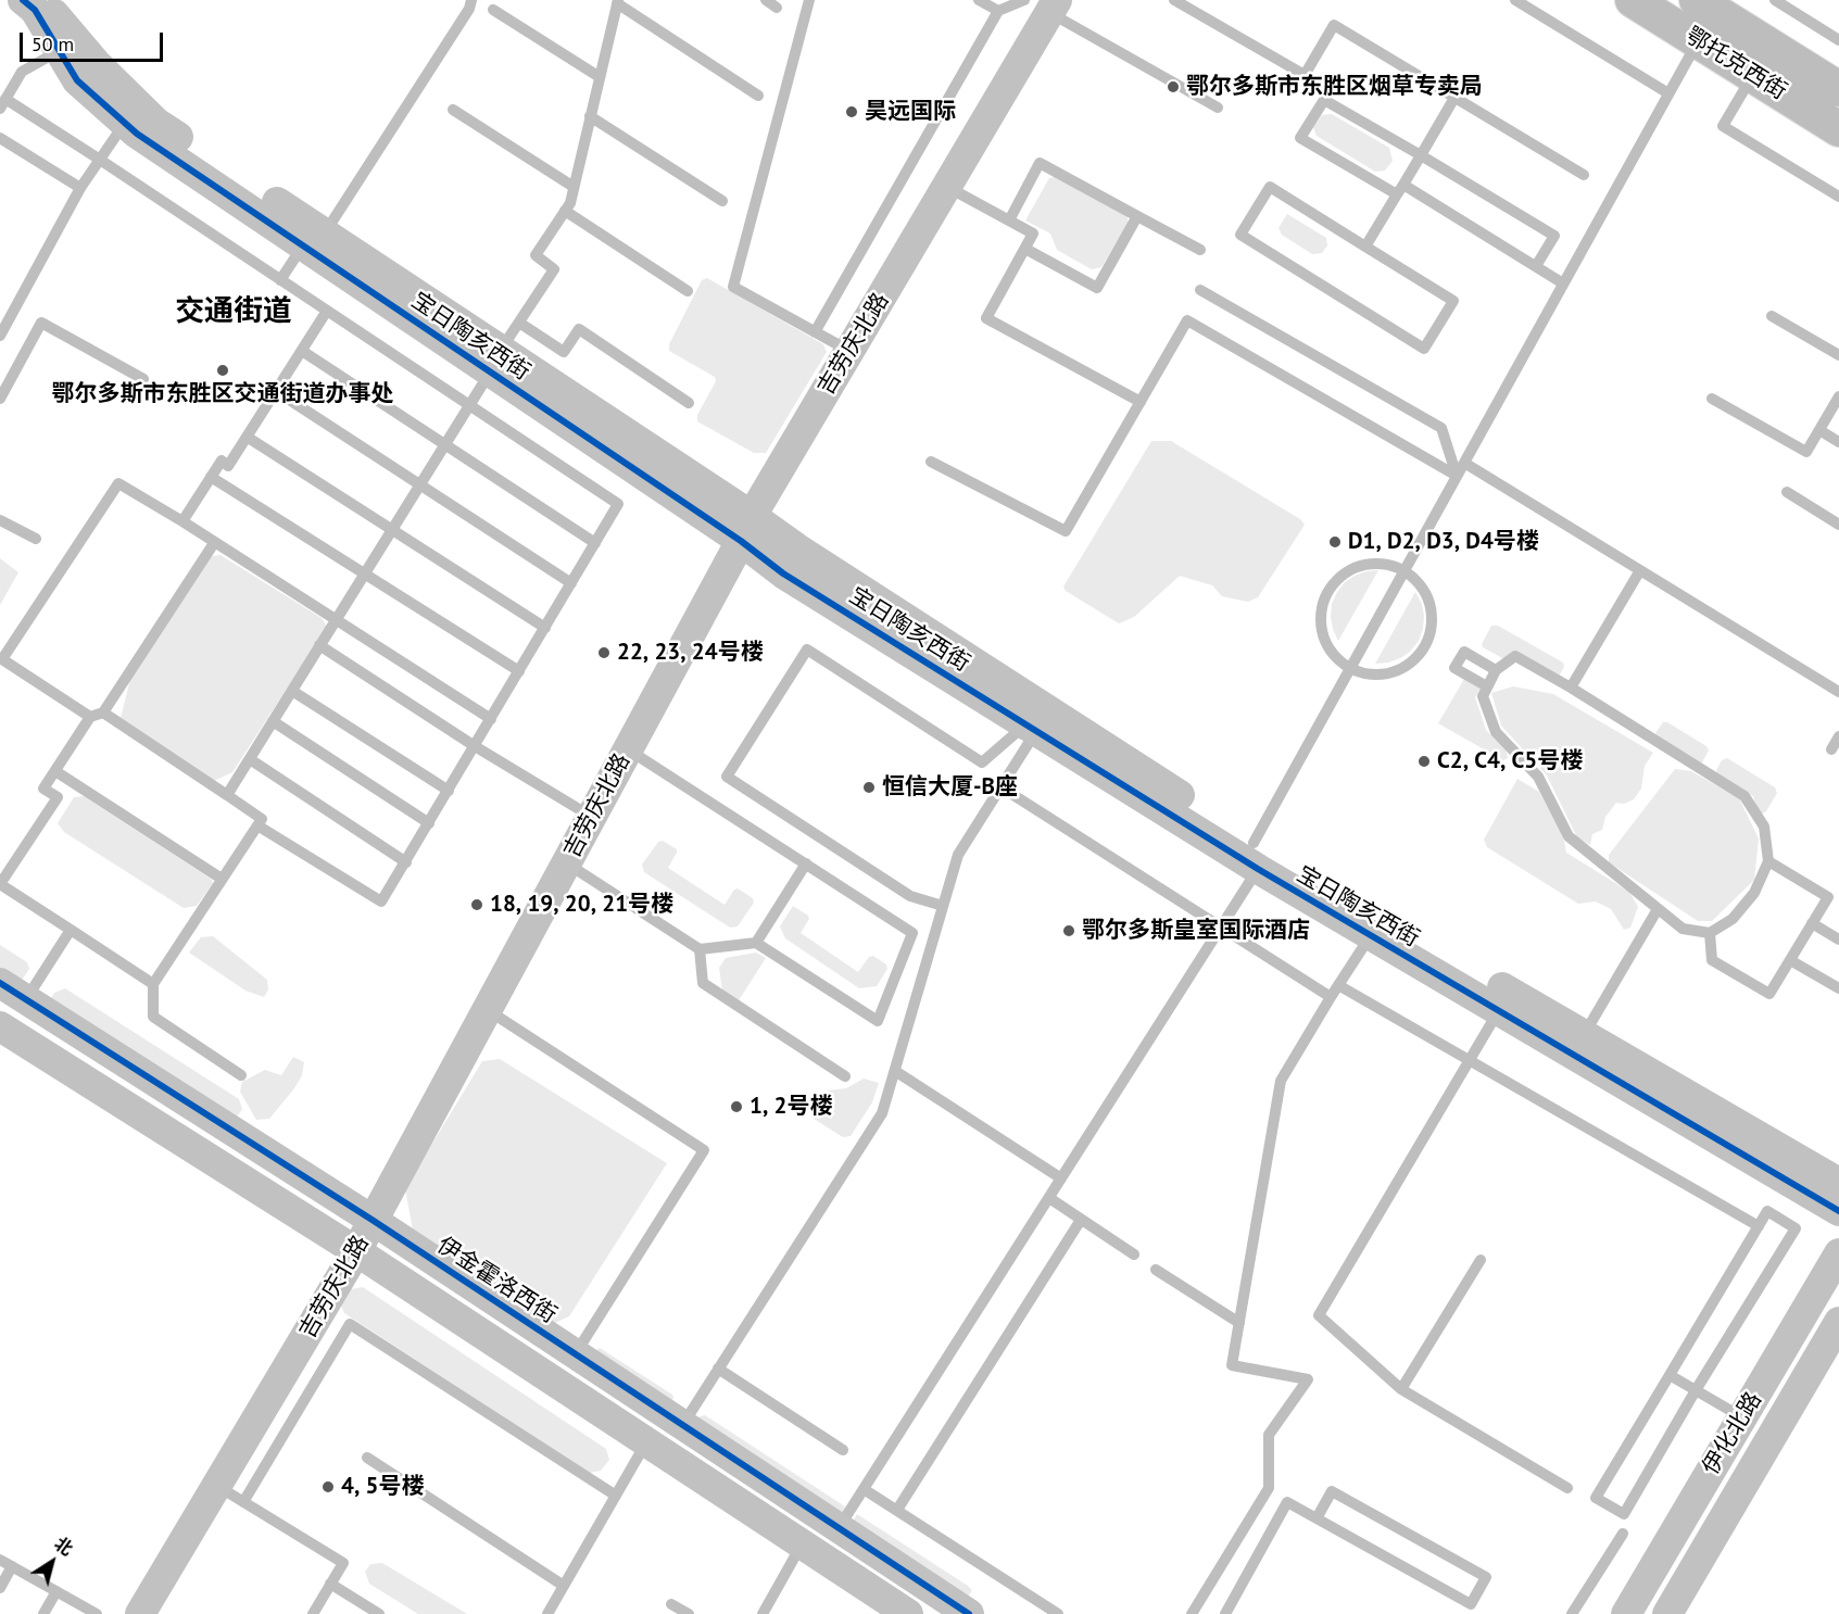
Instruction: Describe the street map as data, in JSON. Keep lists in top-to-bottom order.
{
  "streets": {
    "main road": ["鄂托克西街"],
    "street": [
      "宝日陶亥西街",
      "吉劳庆北路",
      "伊金霍洛西街",
      "伊化北路"
    ]
  },
  "crossings": [
    ["宝日陶亥西街", "吉劳庆北路"],
    ["吉劳庆北路", "伊金霍洛西街"]
  ],
  "districts": ["交通街道"],
  "places": [
    "鄂尔多斯市东胜区烟草专卖局",
    "昊远国际",
    "鄂尔多斯市东胜区交通街道办事处",
    "D1, D2, D3, D4号楼",
    "22, 23, 24号楼",
    "C2, C4, C5号楼",
    "恒信大厦-B座",
    "18, 19, 20, 21号楼",
    "鄂尔多斯皇室国际酒店",
    "1, 2号楼",
    "4, 5号楼"
  ],
  "scale_bar": "50 m",
  "north": "top right"
}
